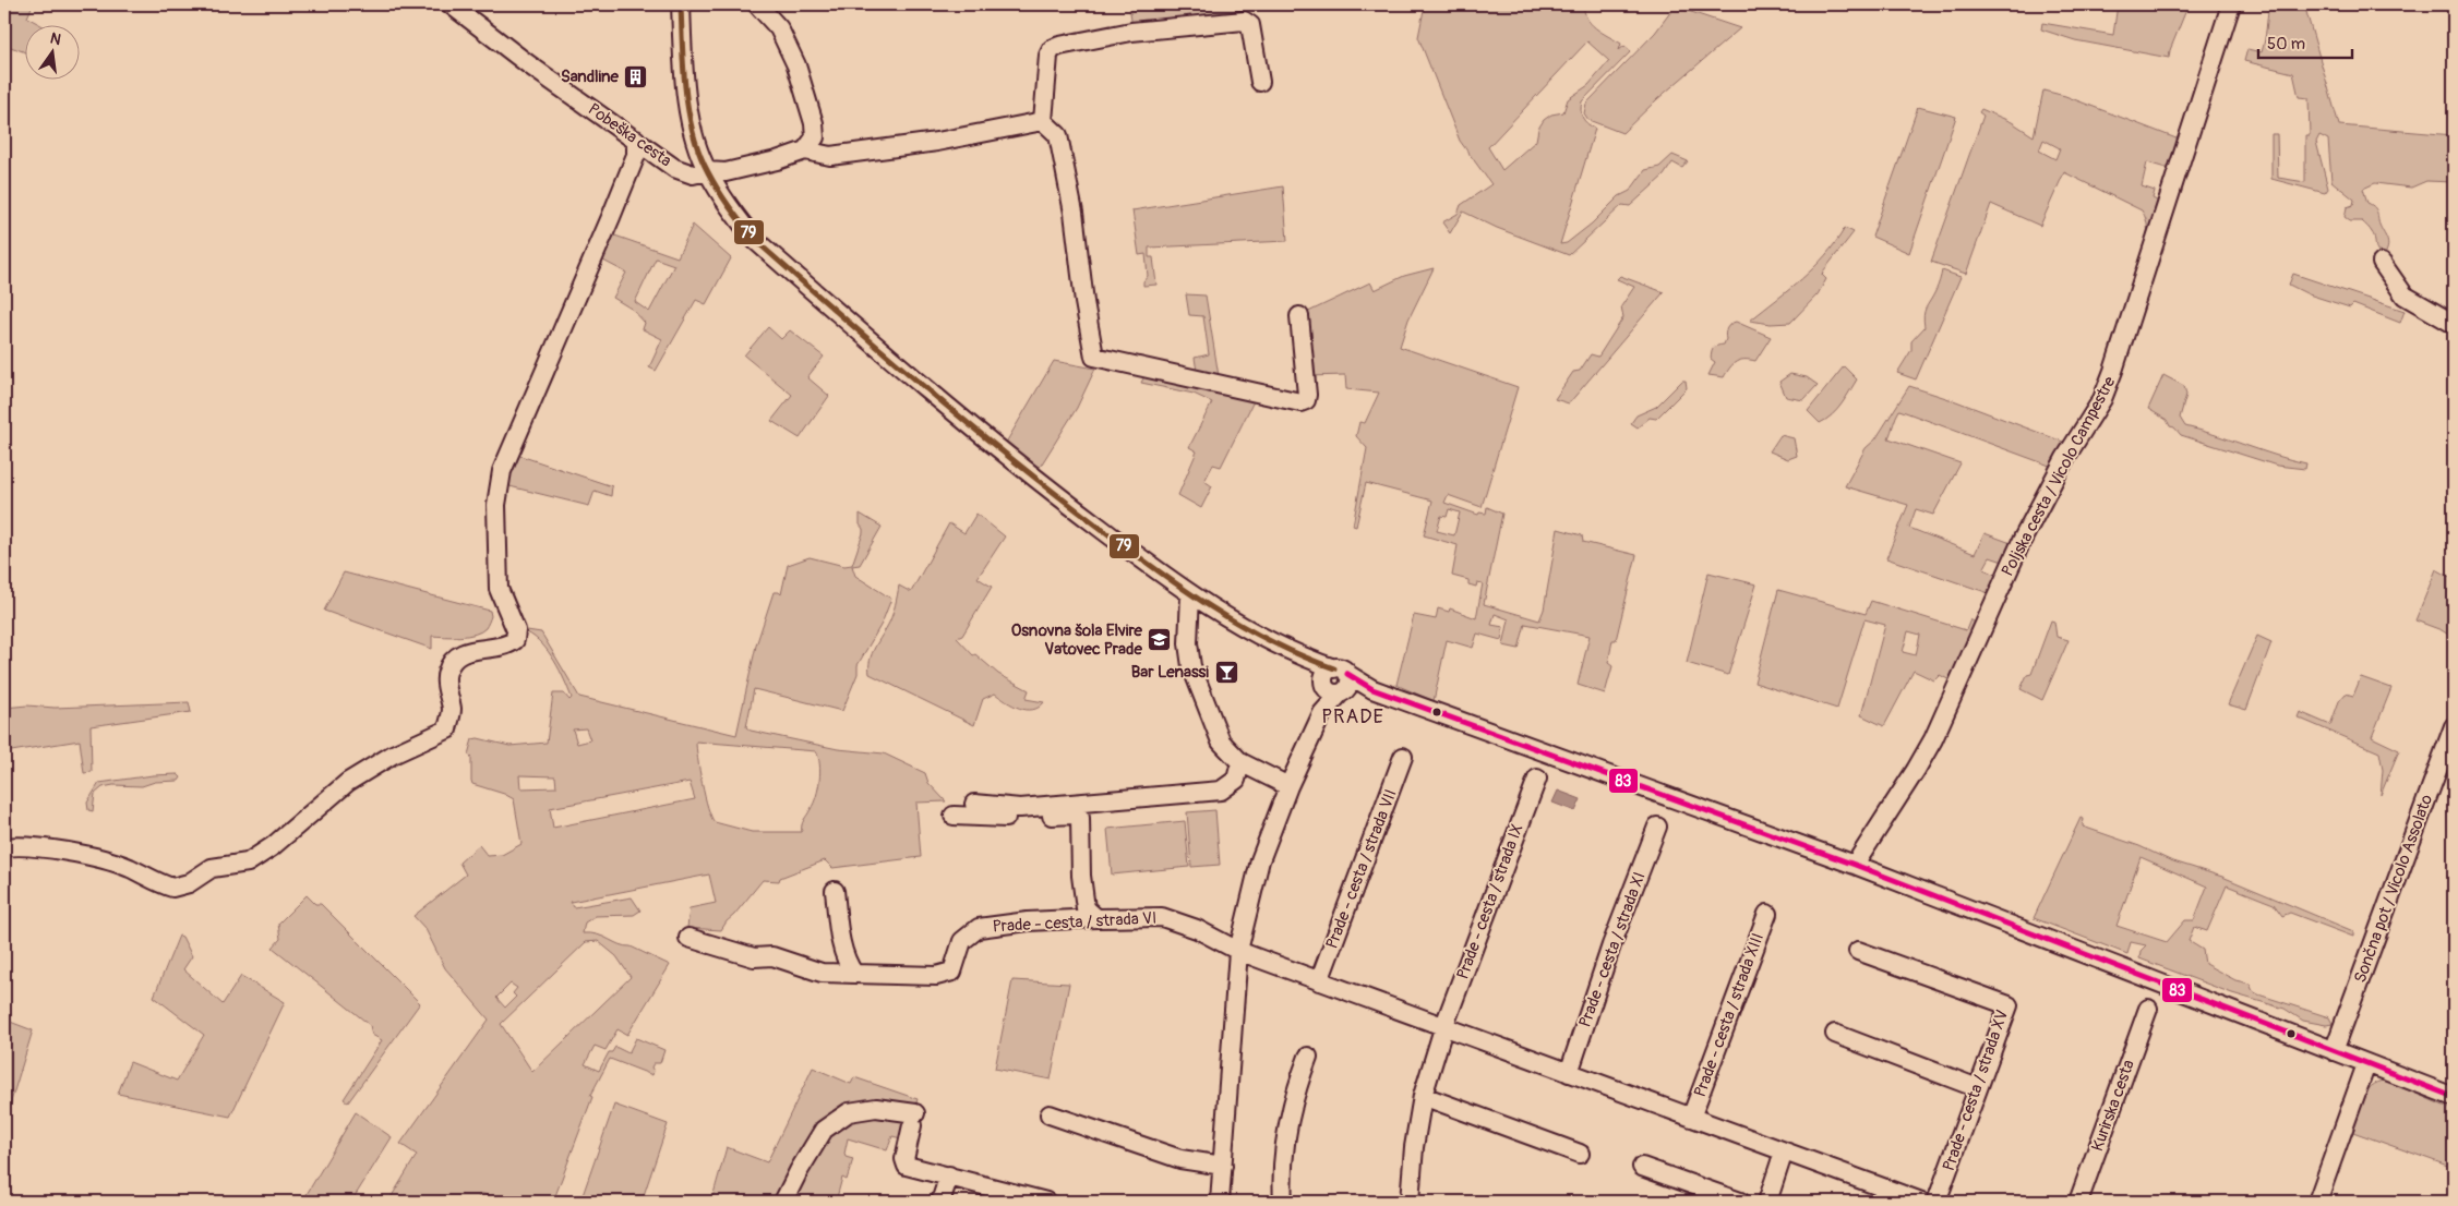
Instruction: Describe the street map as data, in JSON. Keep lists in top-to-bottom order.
{
  "streets": {
    "street": [
      "Pobeška cesta",
      "Poljska cesta / Vicolo Campestre",
      "Prade - cesta / strada VII",
      "Sončna pot / Vicolo Assolato",
      "Prade - cesta / strada IX",
      "Prade - cesta / strada VI",
      "Prade - cesta / strada XI",
      "Prade - cesta / strada XIII",
      "Prade - cesta / strada XV",
      "Kurirska cesta"
    ]
  },
  "crossings": [
    ["Prade - cesta / strada VII", "Prade - cesta / strada VI"],
    ["Prade - cesta / strada IX", "Prade - cesta / strada VI"],
    ["Prade - cesta / strada VI", "Prade - cesta / strada XI"],
    ["Prade - cesta / strada VI", "Prade - cesta / strada XIII"]
  ],
  "districts": ["PRADE"],
  "places": {
    "building": ["Sandline"],
    "school or university": ["Osnovna šola Elvire Vatovec Prade"],
    "bar": ["Bar Lenassi"]
  },
  "lines": ["transit line 79", "transit line 83"],
  "scale_bar": "50 m",
  "north": "top"
}
